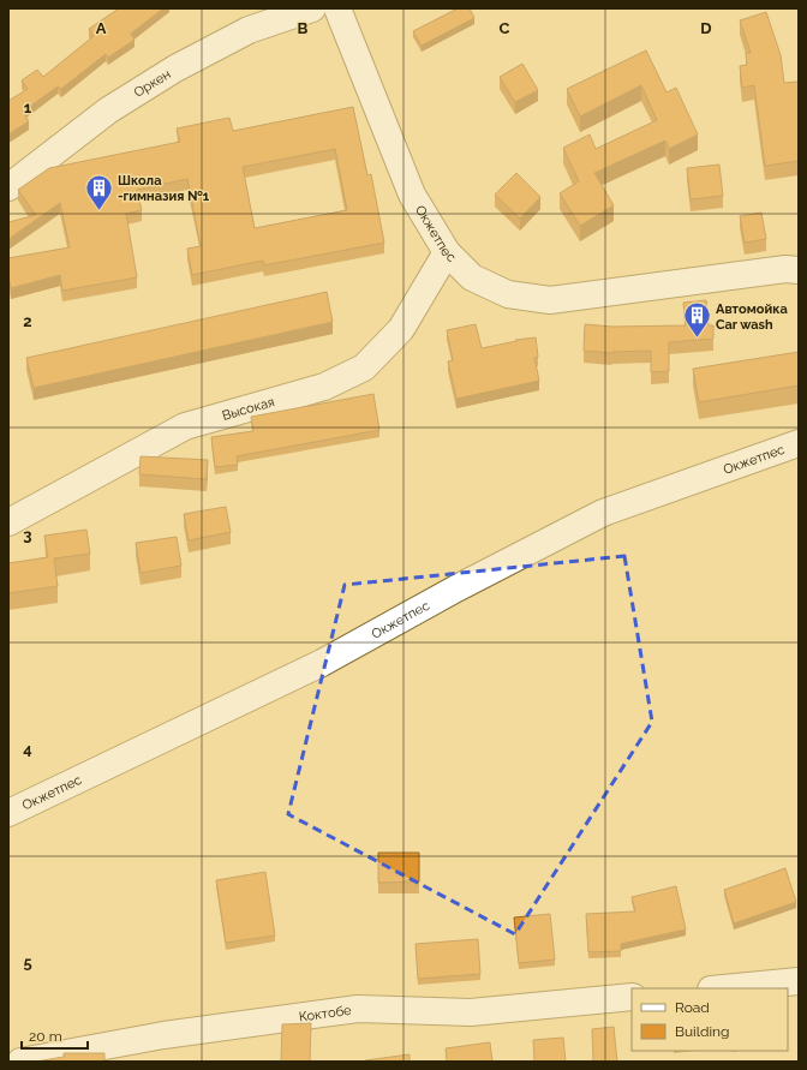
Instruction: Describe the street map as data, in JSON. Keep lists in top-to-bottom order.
{
  "streets": {
    "street": [
      "Оркен",
      "Окжетпес",
      "Высокая",
      "Коктобе"
    ]
  },
  "crossings": [
    ["Окжетпес", "Высокая"]
  ],
  "places": {
    "building": ["Школа -гимназия №1", "Автомойка Car wash"]
  },
  "legend": ["Road", "Building"],
  "scale_bar": "20 m",
  "grid": {
    "columns": [
      "A",
      "B",
      "C",
      "D"
    ],
    "rows": [
      "1",
      "2",
      "3",
      "4",
      "5"
    ]
  }
}
